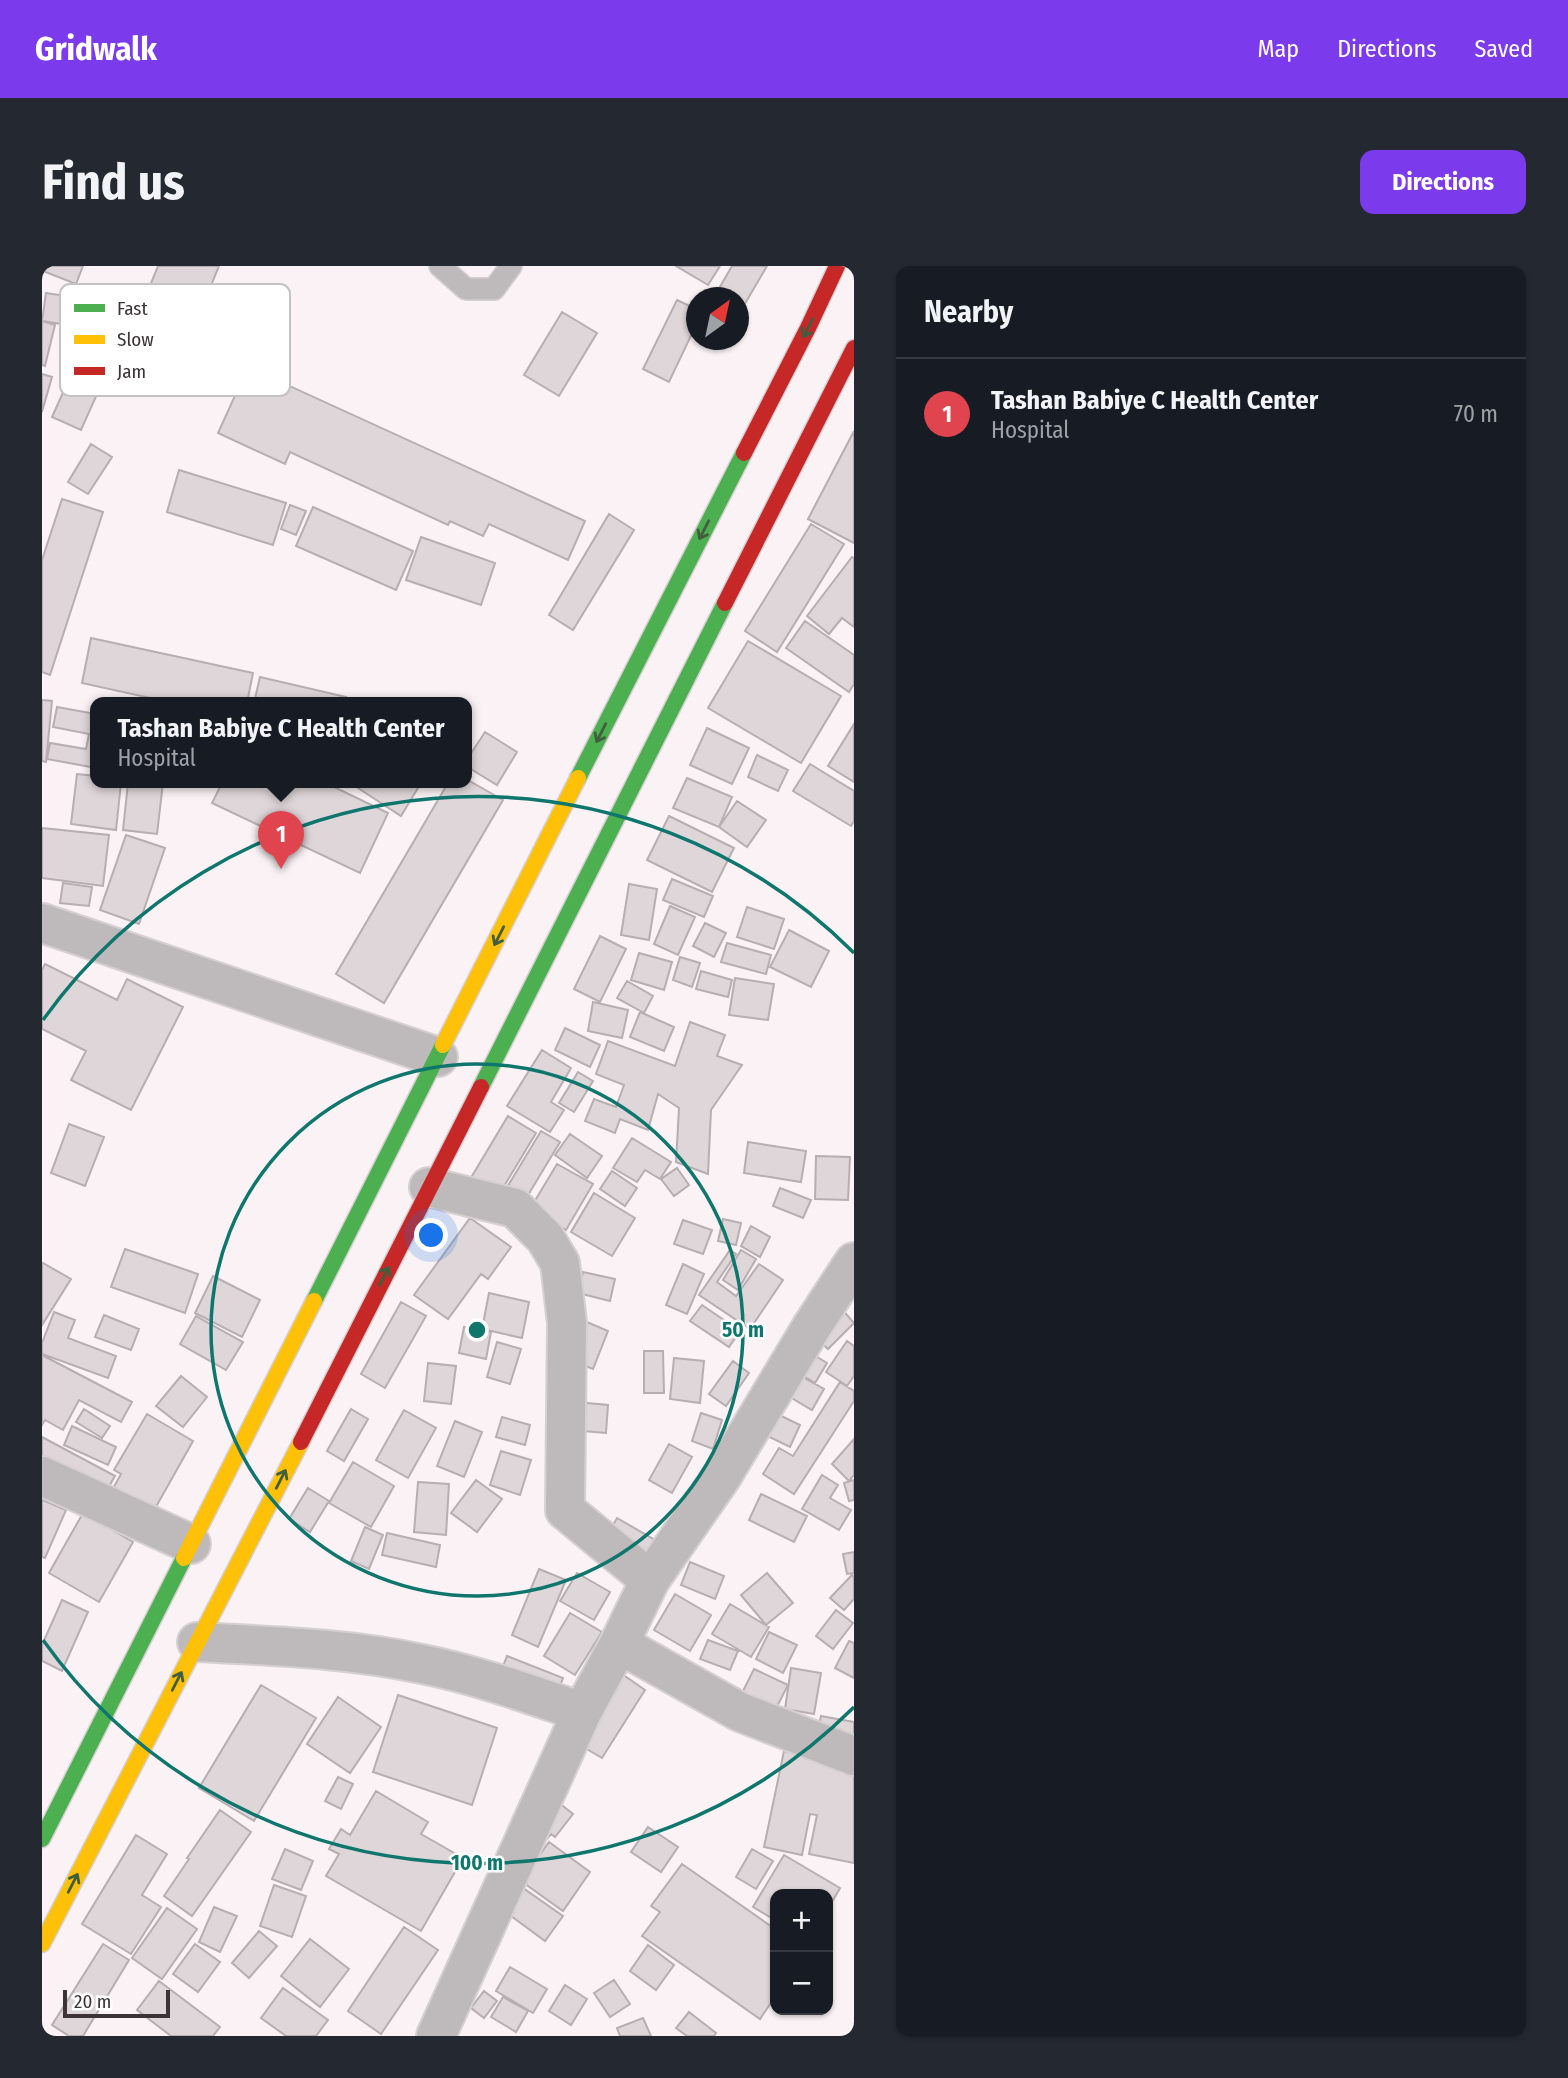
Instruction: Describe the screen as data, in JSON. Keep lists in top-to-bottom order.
{
  "legend": ["Fast", "Slow", "Jam"],
  "scale_bar": "20 m",
  "north": "top right",
  "page": {
    "header": "Gridwalk",
    "nav": ["Map", "Directions", "Saved"],
    "buttons": "Directions",
    "title": "Find us",
    "heading": "Nearby",
    "list": [
      {
        "mark": "1",
        "name": "Tashan Babiye C Health Center",
        "note": "Hospital",
        "value": "70 m"
      }
    ],
    "popup": ["Tashan Babiye C Health Center", "Hospital"],
    "pins": "1",
    "map_buttons": ["+", "−"],
    "scale": "20 m"
  },
  "rings": ["50 m", "100 m"]
}
